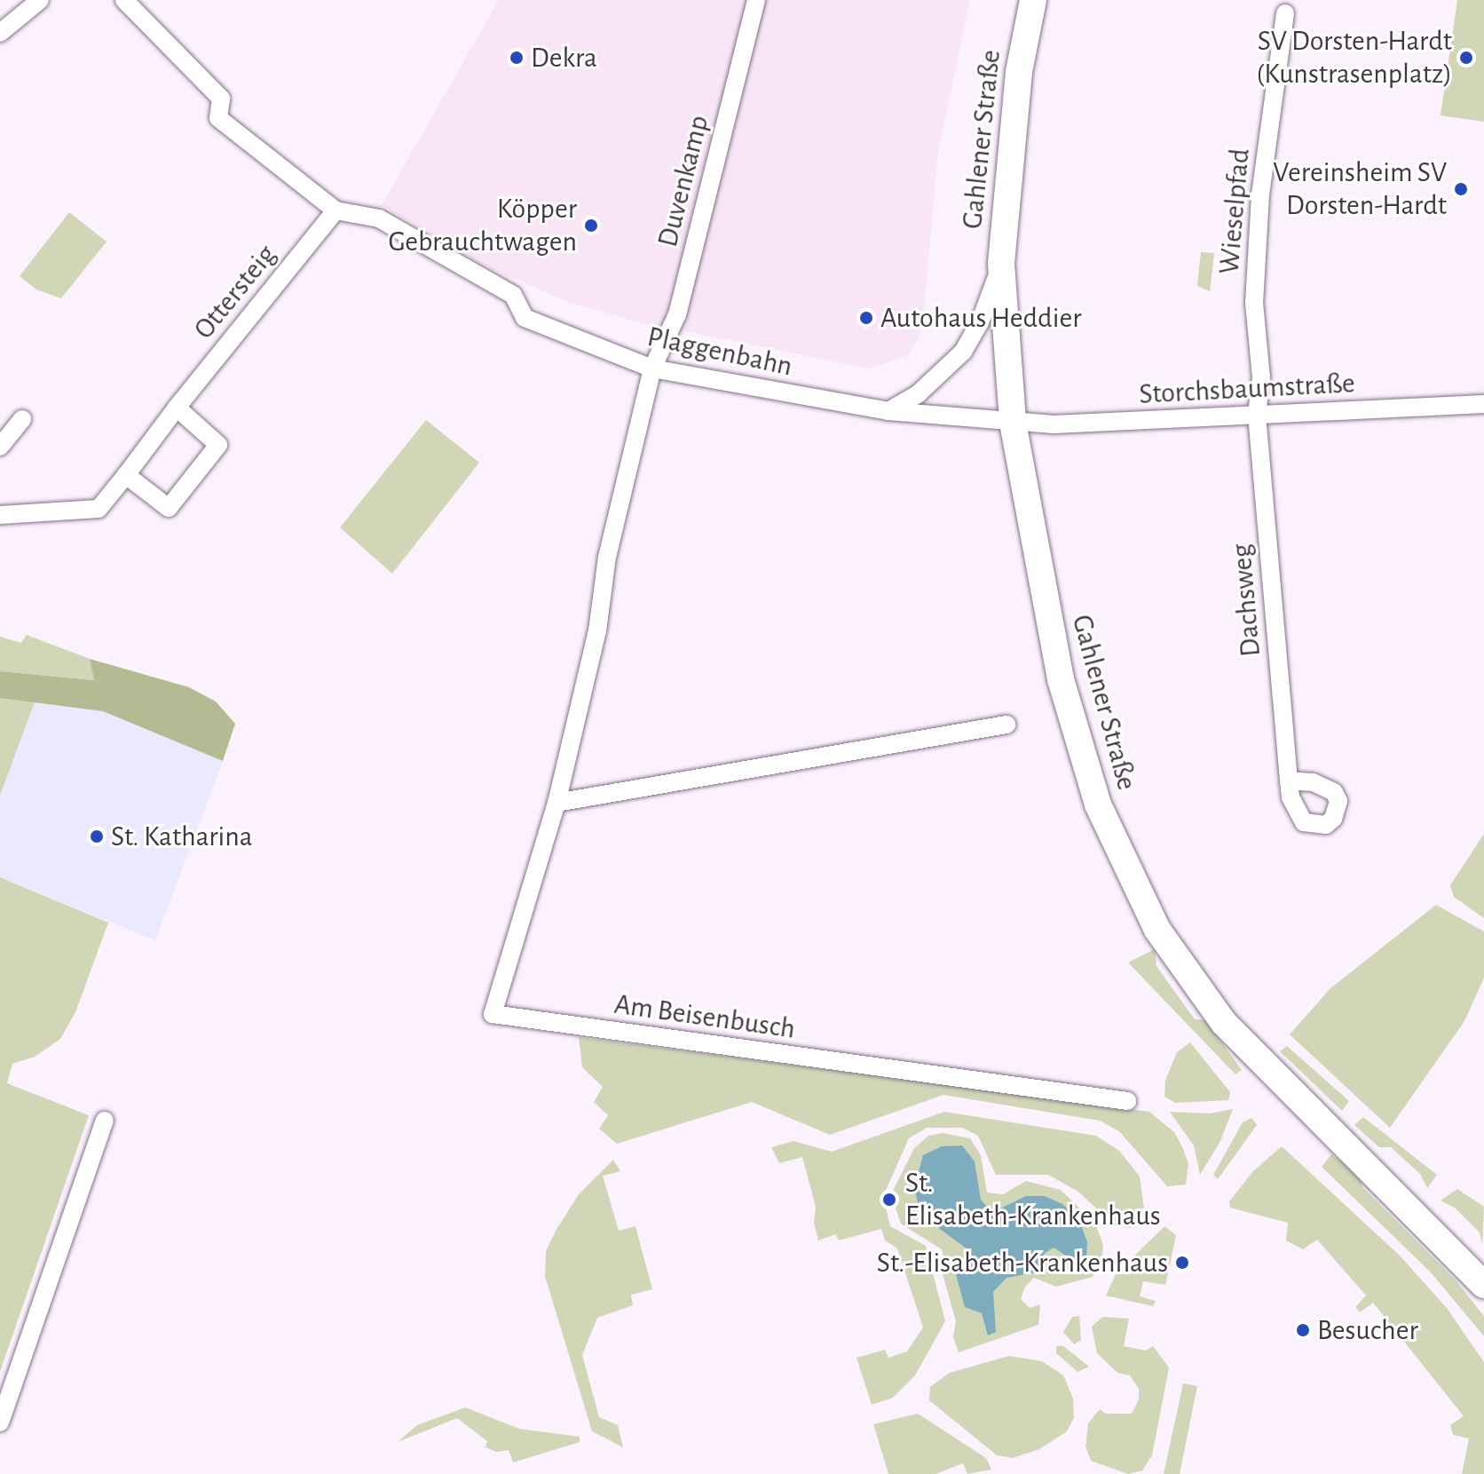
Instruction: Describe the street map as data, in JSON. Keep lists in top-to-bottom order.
{
  "streets": {
    "main road": ["Gahlener Straße"],
    "street": [
      "Duvenkamp",
      "Wieselpfad",
      "Ottersteig",
      "Plaggenbahn",
      "Storchsbaumstraße",
      "Dachsweg",
      "Am Beisenbusch"
    ]
  },
  "crossings": [
    ["Gahlener Straße", "Plaggenbahn"],
    ["Gahlener Straße", "Storchsbaumstraße"],
    ["Duvenkamp", "Plaggenbahn"],
    ["Duvenkamp", "Am Beisenbusch"],
    ["Wieselpfad", "Storchsbaumstraße"],
    ["Wieselpfad", "Dachsweg"],
    ["Ottersteig", "Plaggenbahn"],
    ["Plaggenbahn", "Storchsbaumstraße"],
    ["Plaggenbahn", "Am Beisenbusch"],
    ["Storchsbaumstraße", "Dachsweg"]
  ],
  "places": [
    "Dekra",
    "SV Dorsten-Hardt (Kunstrasenplatz)",
    "Vereinsheim SV Dorsten-Hardt",
    "Köpper Gebrauchtwagen",
    "Autohaus Heddier",
    "St. Katharina",
    "St. Elisabeth-Krankenhaus",
    "St.-Elisabeth-Krankenhaus",
    "Besucher"
  ]
}
